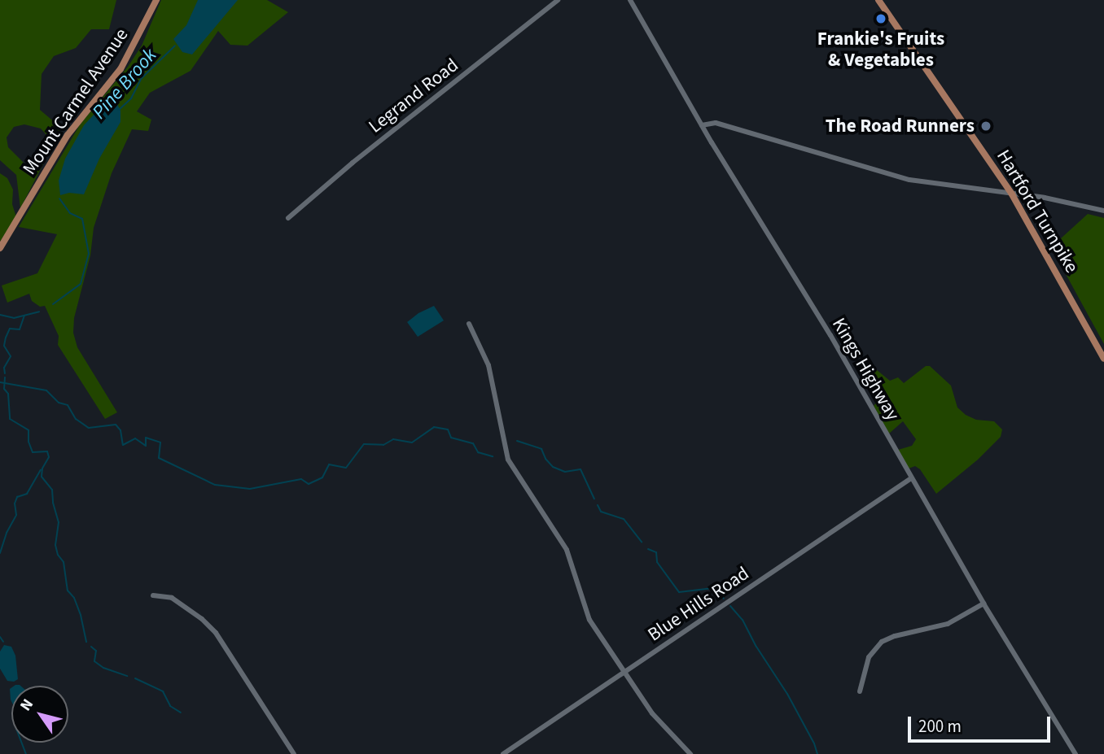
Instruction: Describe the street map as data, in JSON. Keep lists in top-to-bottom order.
{
  "streets": {
    "main road": ["Mount Carmel Avenue", "Hartford Turnpike"],
    "street": ["Legrand Road", "Kings Highway", "Blue Hills Road"]
  },
  "crossings": [
    ["Kings Highway", "Blue Hills Road"]
  ],
  "water": ["Pine Brook"],
  "places": ["Frankie's Fruits & Vegetables", "The Road Runners"],
  "scale_bar": "200 m",
  "north": "top left"
}
